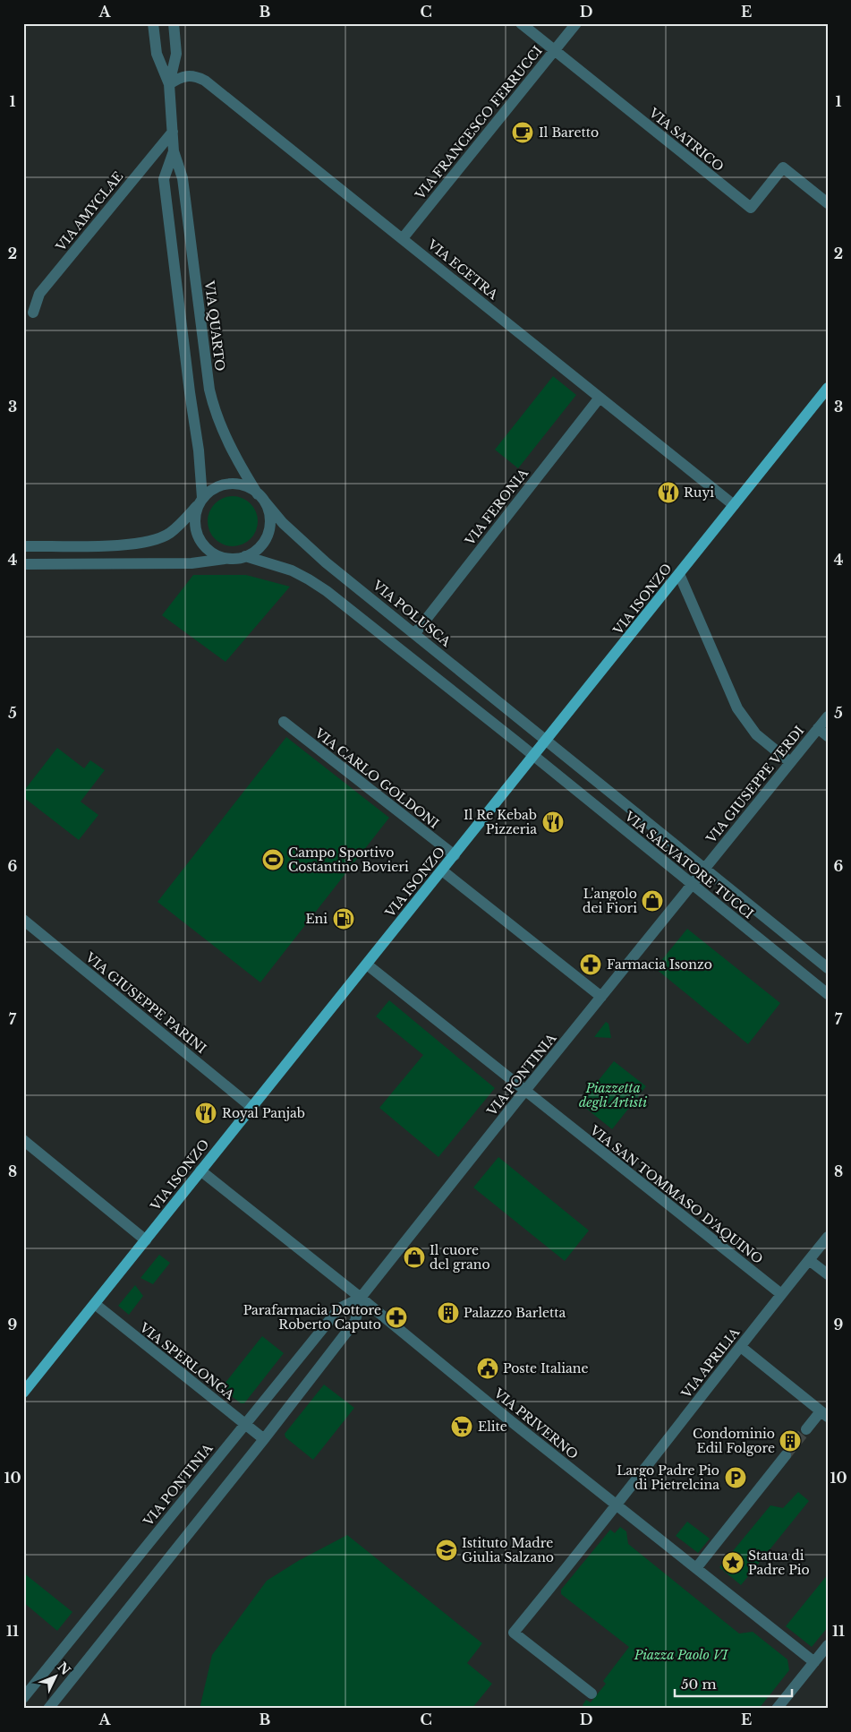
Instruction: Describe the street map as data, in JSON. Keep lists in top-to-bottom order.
{
  "streets": {
    "main road": ["VIA ISONZO"],
    "street": [
      "VIA FRANCESCO FERRUCCI",
      "VIA SATRICO",
      "VIA AMYCLAE",
      "VIA ECETRA",
      "VIA QUARTO",
      "VIA FERONIA",
      "VIA POLUSCA",
      "VIA CARLO GOLDONI",
      "VIA GIUSEPPE VERDI",
      "VIA SALVATORE TUCCI",
      "VIA GIUSEPPE PARINI",
      "VIA PONTINIA",
      "VIA SAN TOMMASO D'AQUINO",
      "VIA SPERLONGA",
      "VIA APRILIA",
      "VIA PRIVERNO"
    ]
  },
  "crossings": [
    ["VIA FRANCESCO FERRUCCI", "VIA SATRICO"],
    ["VIA FRANCESCO FERRUCCI", "VIA ECETRA"],
    ["VIA AMYCLAE", "VIA QUARTO"],
    ["VIA ECETRA", "VIA QUARTO"],
    ["VIA ECETRA", "VIA FERONIA"],
    ["VIA ECETRA", "VIA ISONZO"],
    ["VIA QUARTO", "VIA POLUSCA"],
    ["VIA FERONIA", "VIA POLUSCA"],
    ["VIA ISONZO", "VIA POLUSCA"],
    ["VIA ISONZO", "VIA CARLO GOLDONI"],
    ["VIA ISONZO", "VIA SALVATORE TUCCI"],
    ["VIA ISONZO", "VIA GIUSEPPE PARINI"],
    ["VIA ISONZO", "VIA SAN TOMMASO D'AQUINO"],
    ["VIA ISONZO", "VIA SPERLONGA"],
    ["VIA ISONZO", "VIA PRIVERNO"],
    ["VIA POLUSCA", "VIA SALVATORE TUCCI"],
    ["VIA GIUSEPPE VERDI", "VIA SALVATORE TUCCI"],
    ["VIA GIUSEPPE VERDI", "VIA PONTINIA"],
    ["VIA SALVATORE TUCCI", "VIA PONTINIA"],
    ["VIA PONTINIA", "VIA SAN TOMMASO D'AQUINO"],
    ["VIA PONTINIA", "VIA SPERLONGA"],
    ["VIA PONTINIA", "VIA PRIVERNO"],
    ["VIA SAN TOMMASO D'AQUINO", "VIA APRILIA"],
    ["VIA APRILIA", "VIA PRIVERNO"]
  ],
  "parks": ["Piazzetta degli Artisti", "Piazza Paolo VI"],
  "places": {
    "cafe": ["Il Baretto"],
    "restaurant": ["Ruyi", "Il Re Kebab Pizzeria", "Royal Panjab"],
    "sports": ["Campo Sportivo Costantino Bovieri"],
    "shop": ["L'angolo dei Fiori", "Il cuore del grano"],
    "fuel station": ["Eni"],
    "pharmacy": ["Farmacia Isonzo", "Parafarmacia Dottore Roberto Caputo"],
    "building": ["Palazzo Barletta", "Condominio Edil Folgore"],
    "public building": ["Poste Italiane"],
    "supermarket": ["Elite"],
    "parking": ["Largo Padre Pio di Pietrelcina"],
    "school or university": ["Istituto Madre Giulia Salzano"],
    "place": ["Statua di Padre Pio"]
  },
  "scale_bar": "50 m",
  "north": "top right",
  "grid": {
    "columns": [
      "A",
      "B",
      "C",
      "D",
      "E"
    ],
    "rows": [
      "1",
      "2",
      "3",
      "4",
      "5",
      "6",
      "7",
      "8",
      "9",
      "10",
      "11"
    ]
  }
}
